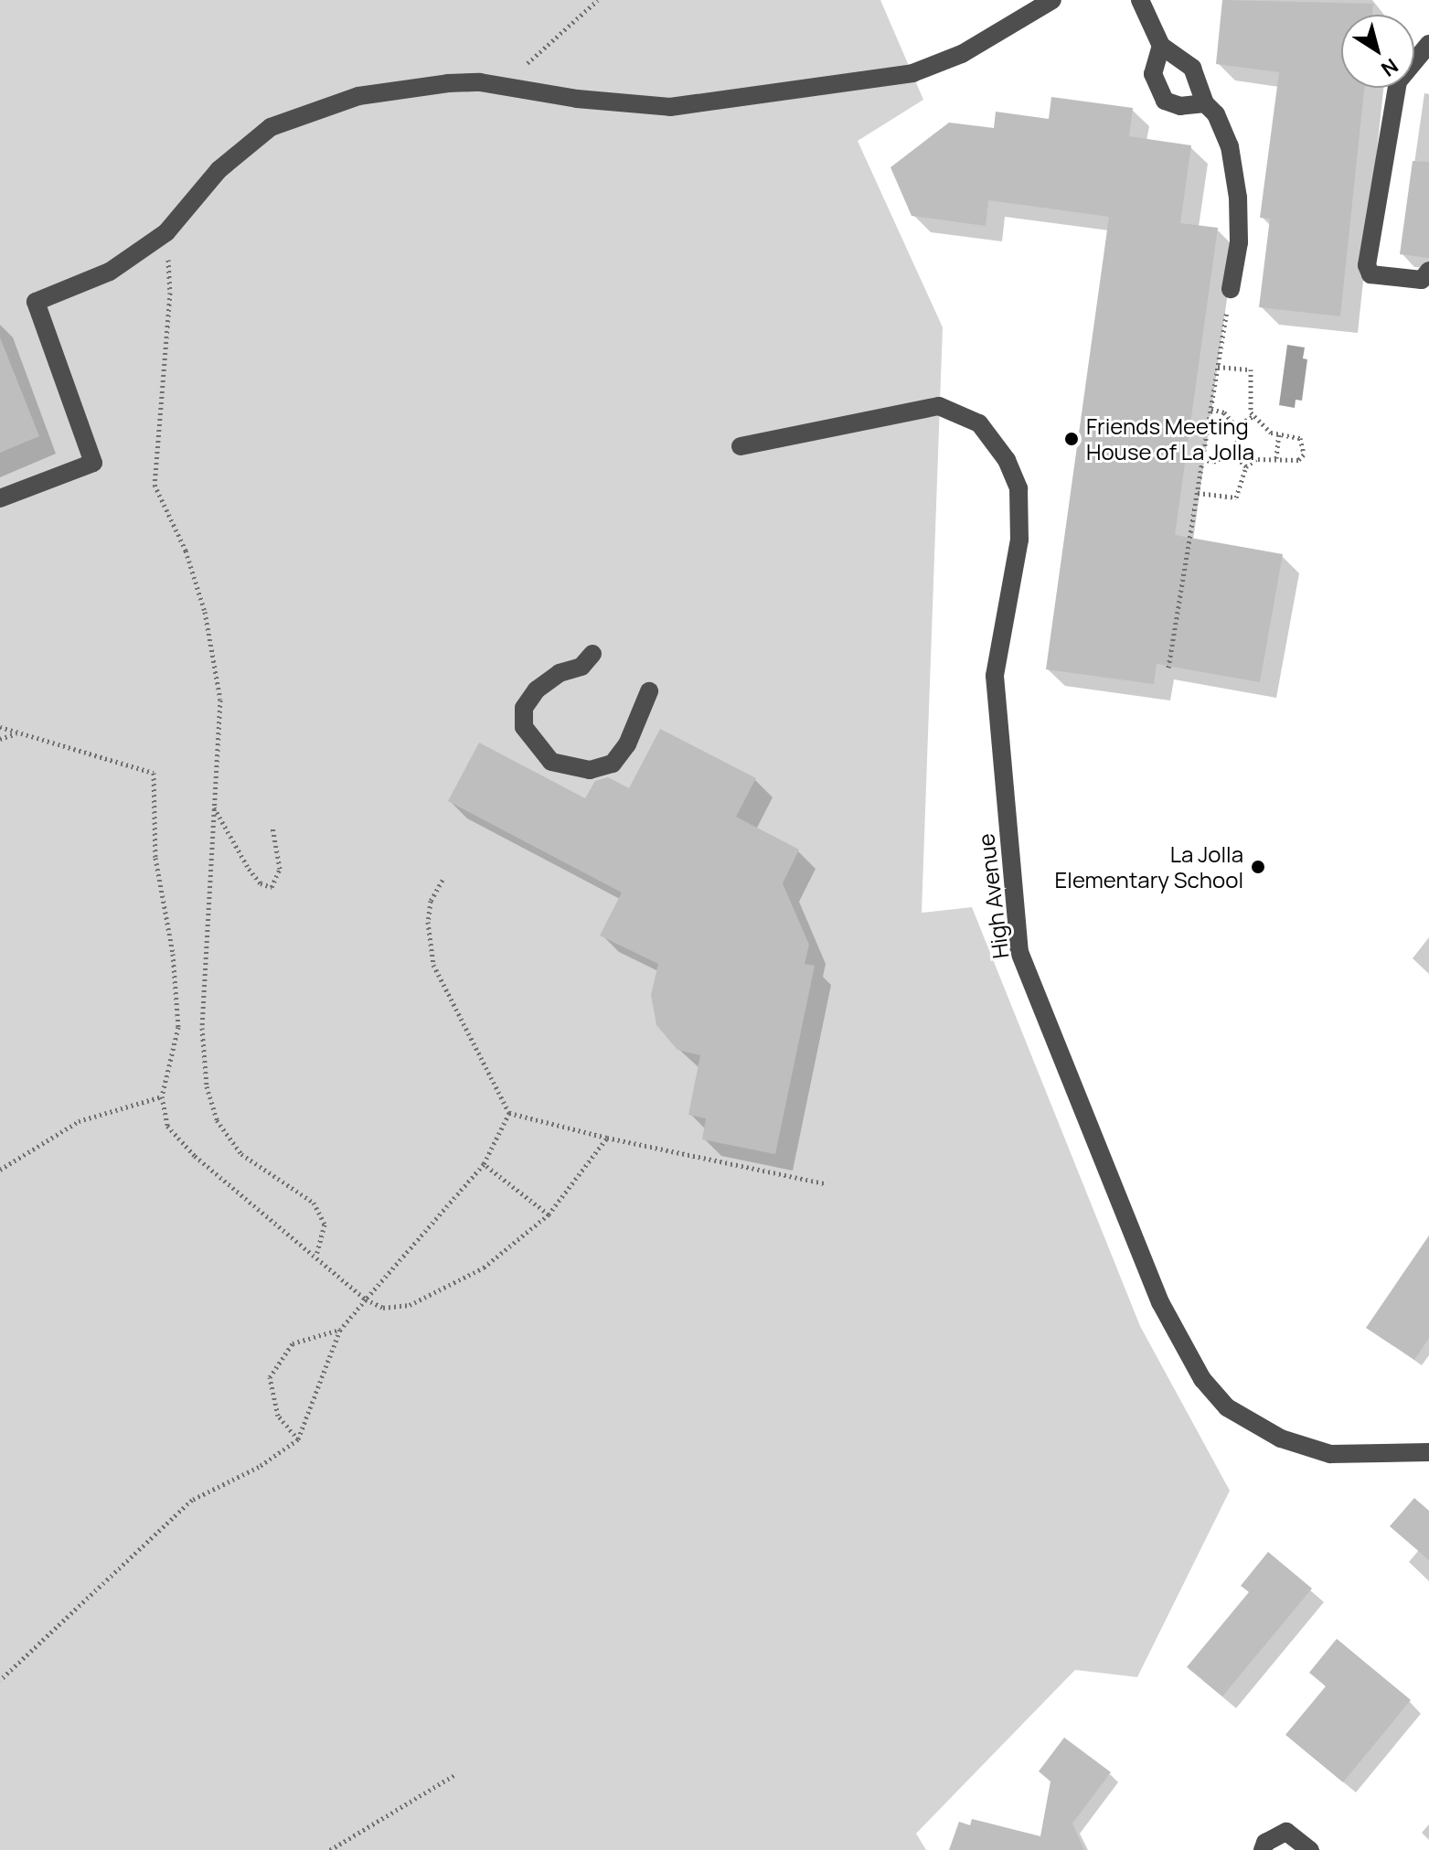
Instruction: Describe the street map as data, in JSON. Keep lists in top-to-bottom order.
{
  "streets": {
    "street": ["High Avenue"]
  },
  "places": ["Friends Meeting House of La Jolla", "La Jolla Elementary School"],
  "north": "bottom right"
}
